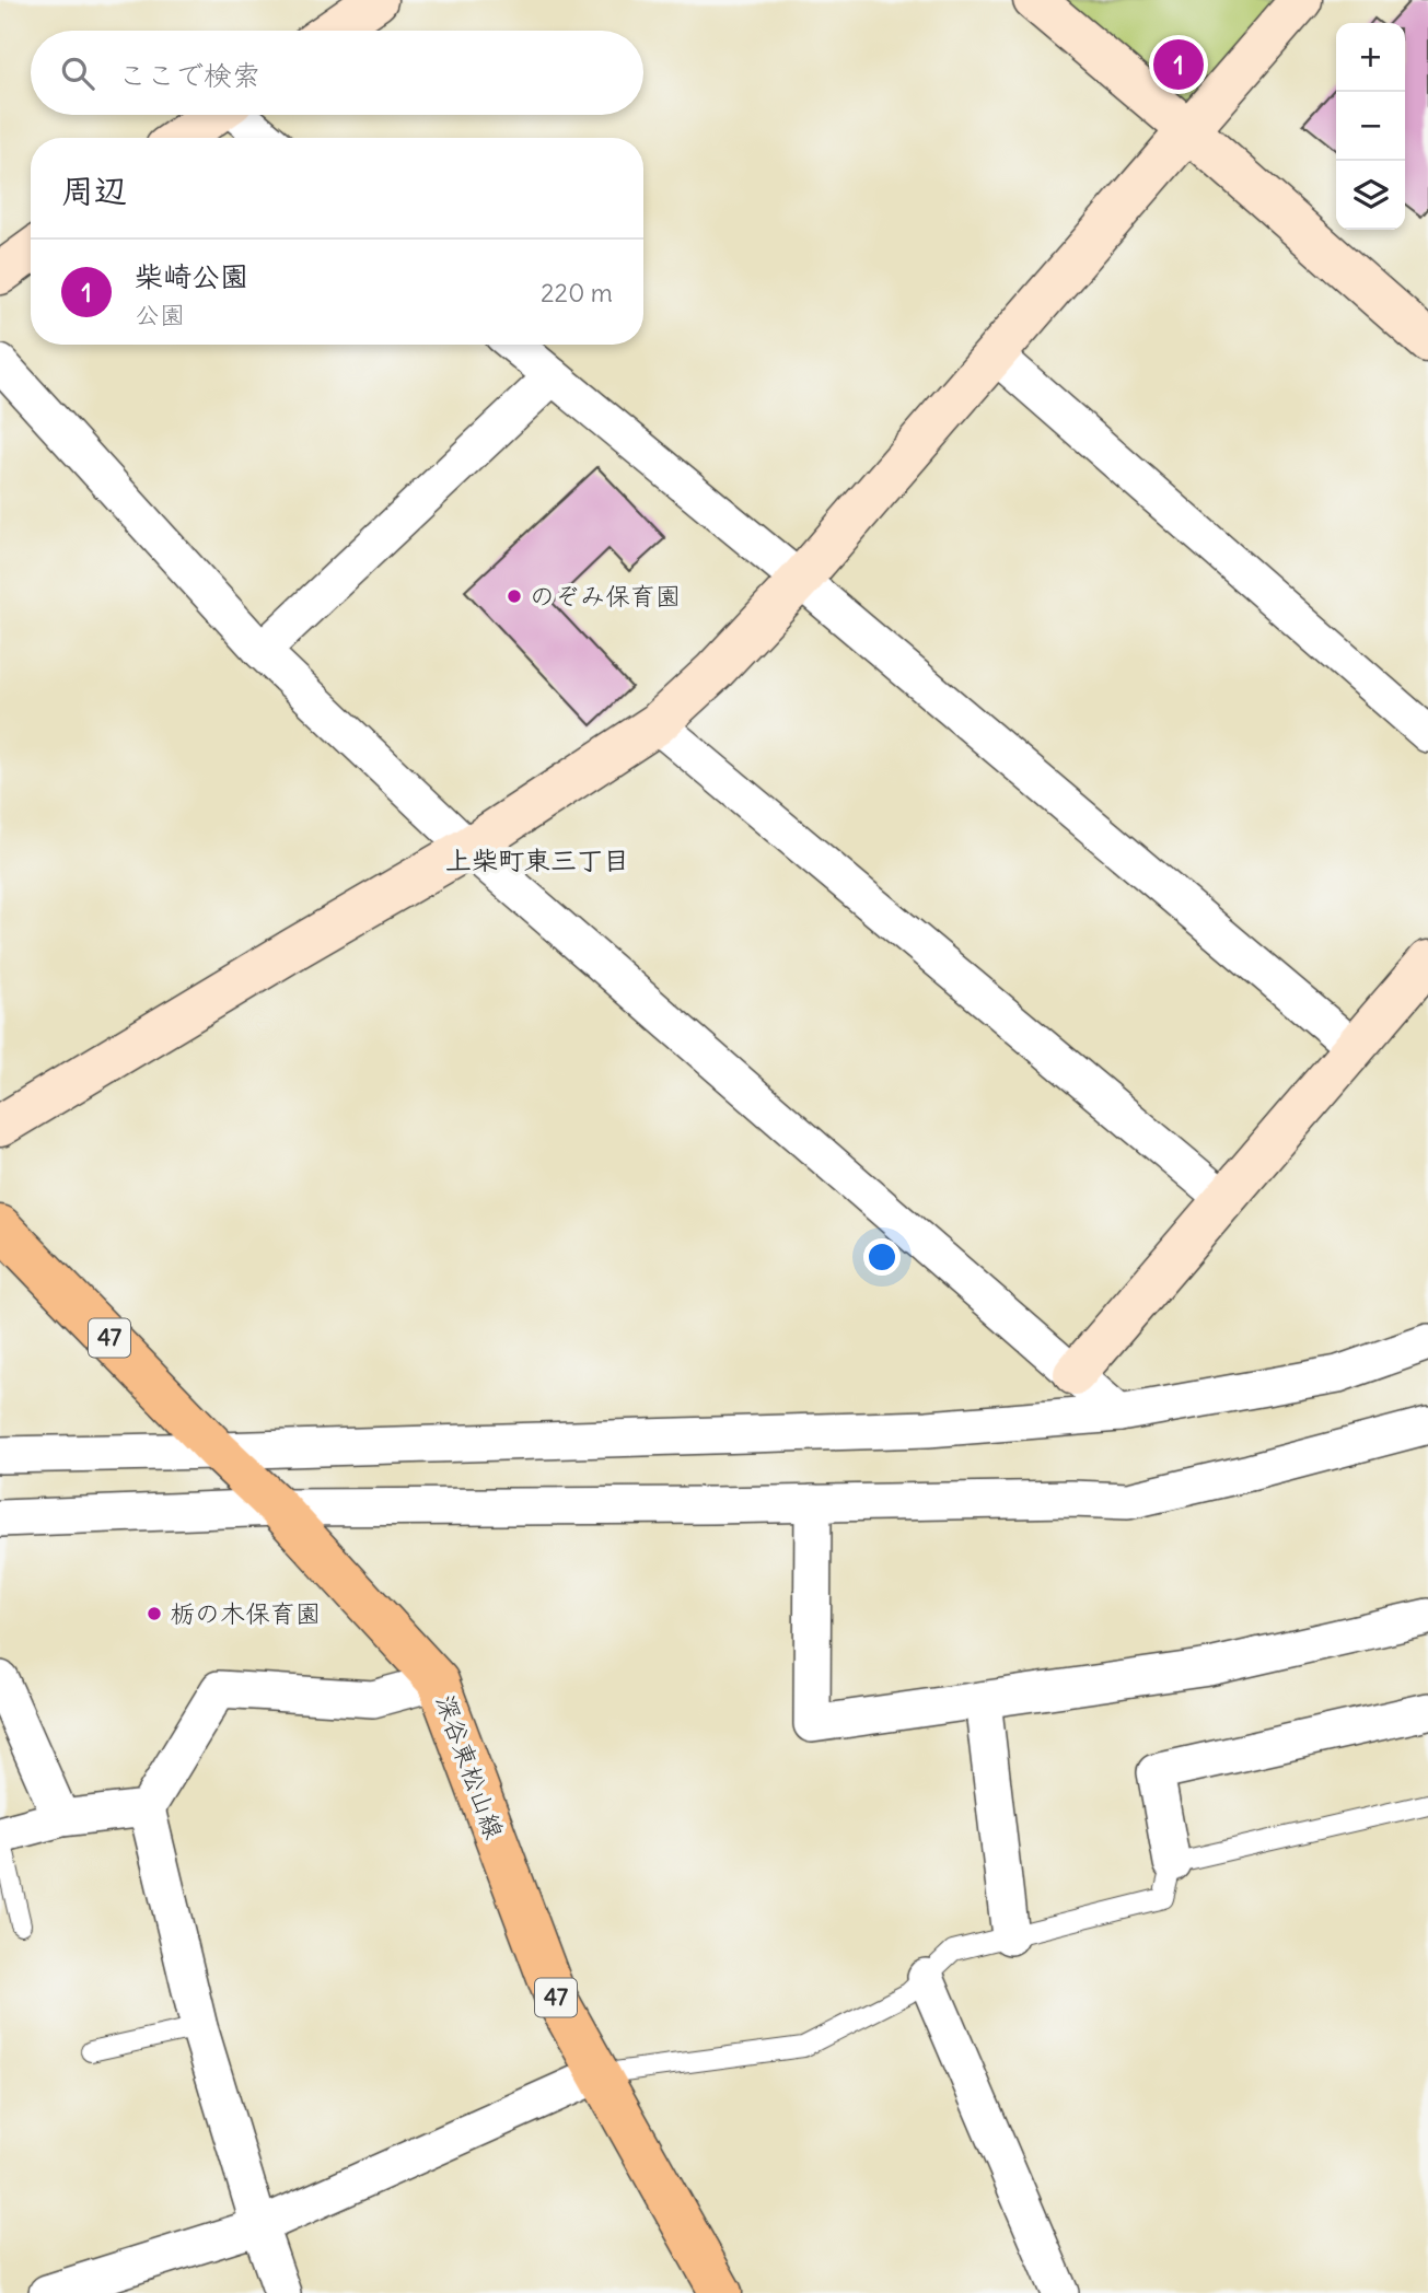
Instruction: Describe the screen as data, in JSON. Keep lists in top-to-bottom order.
{
  "streets": {
    "main road": ["47", "深谷東松山線"]
  },
  "districts": ["上柴町東三丁目"],
  "places": ["のぞみ保育園", "栃の木保育園"],
  "page": {
    "map_buttons": ["+", "−"],
    "search": "ここで検索",
    "pins": "1",
    "heading": "周辺",
    "list": [
      {
        "mark": "1",
        "name": "柴崎公園",
        "note": "公園",
        "value": "220 m"
      }
    ]
  }
}
